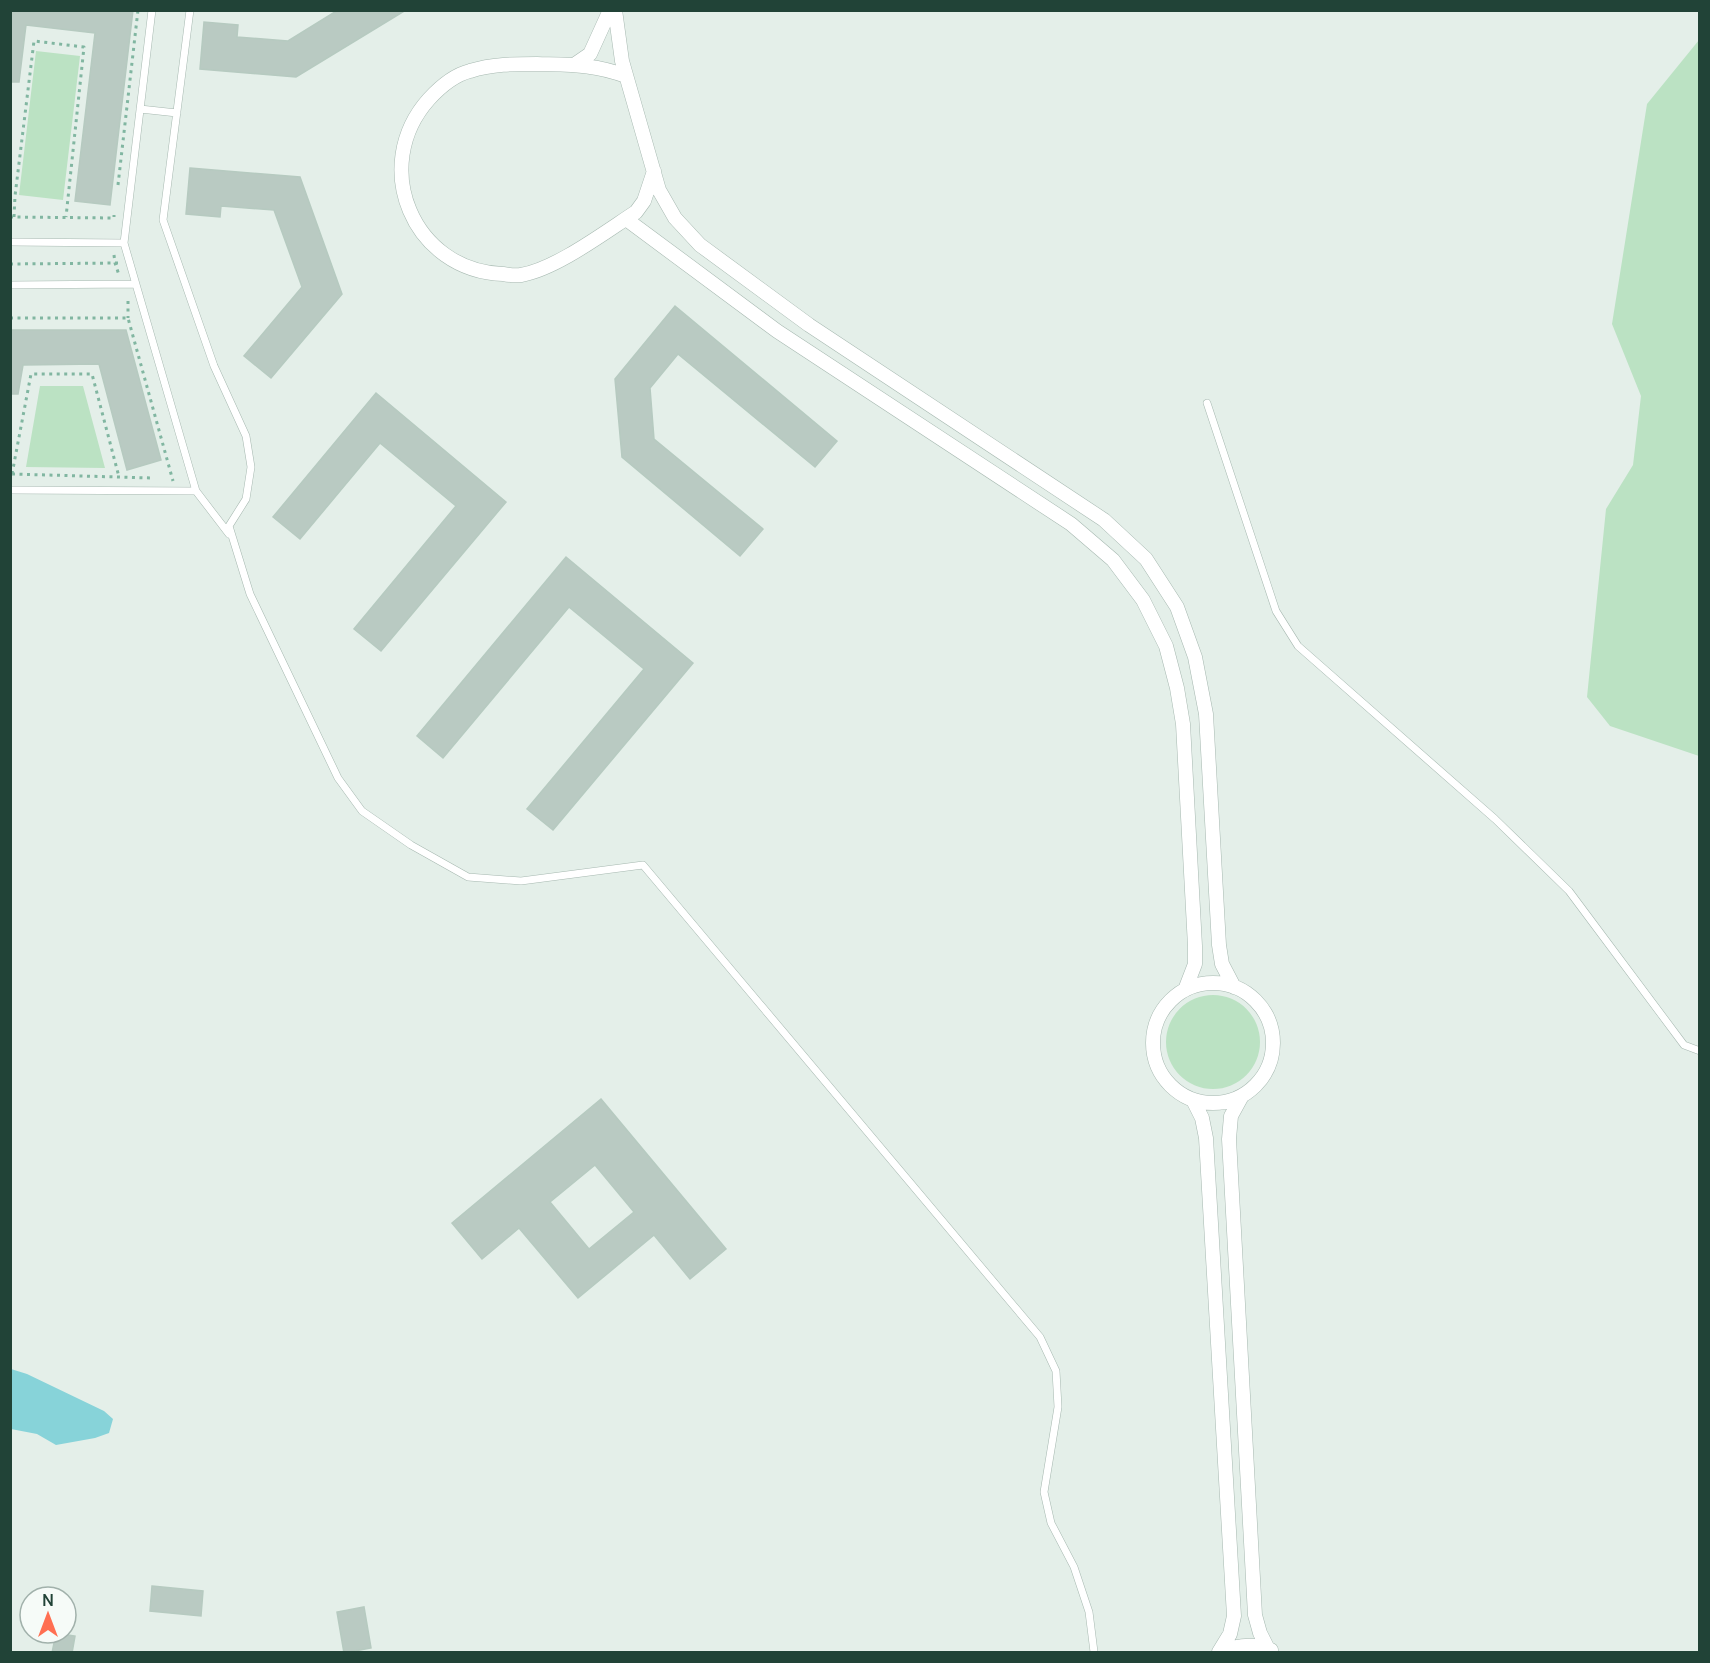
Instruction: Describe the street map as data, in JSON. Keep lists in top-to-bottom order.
{
  "north": "top"
}
